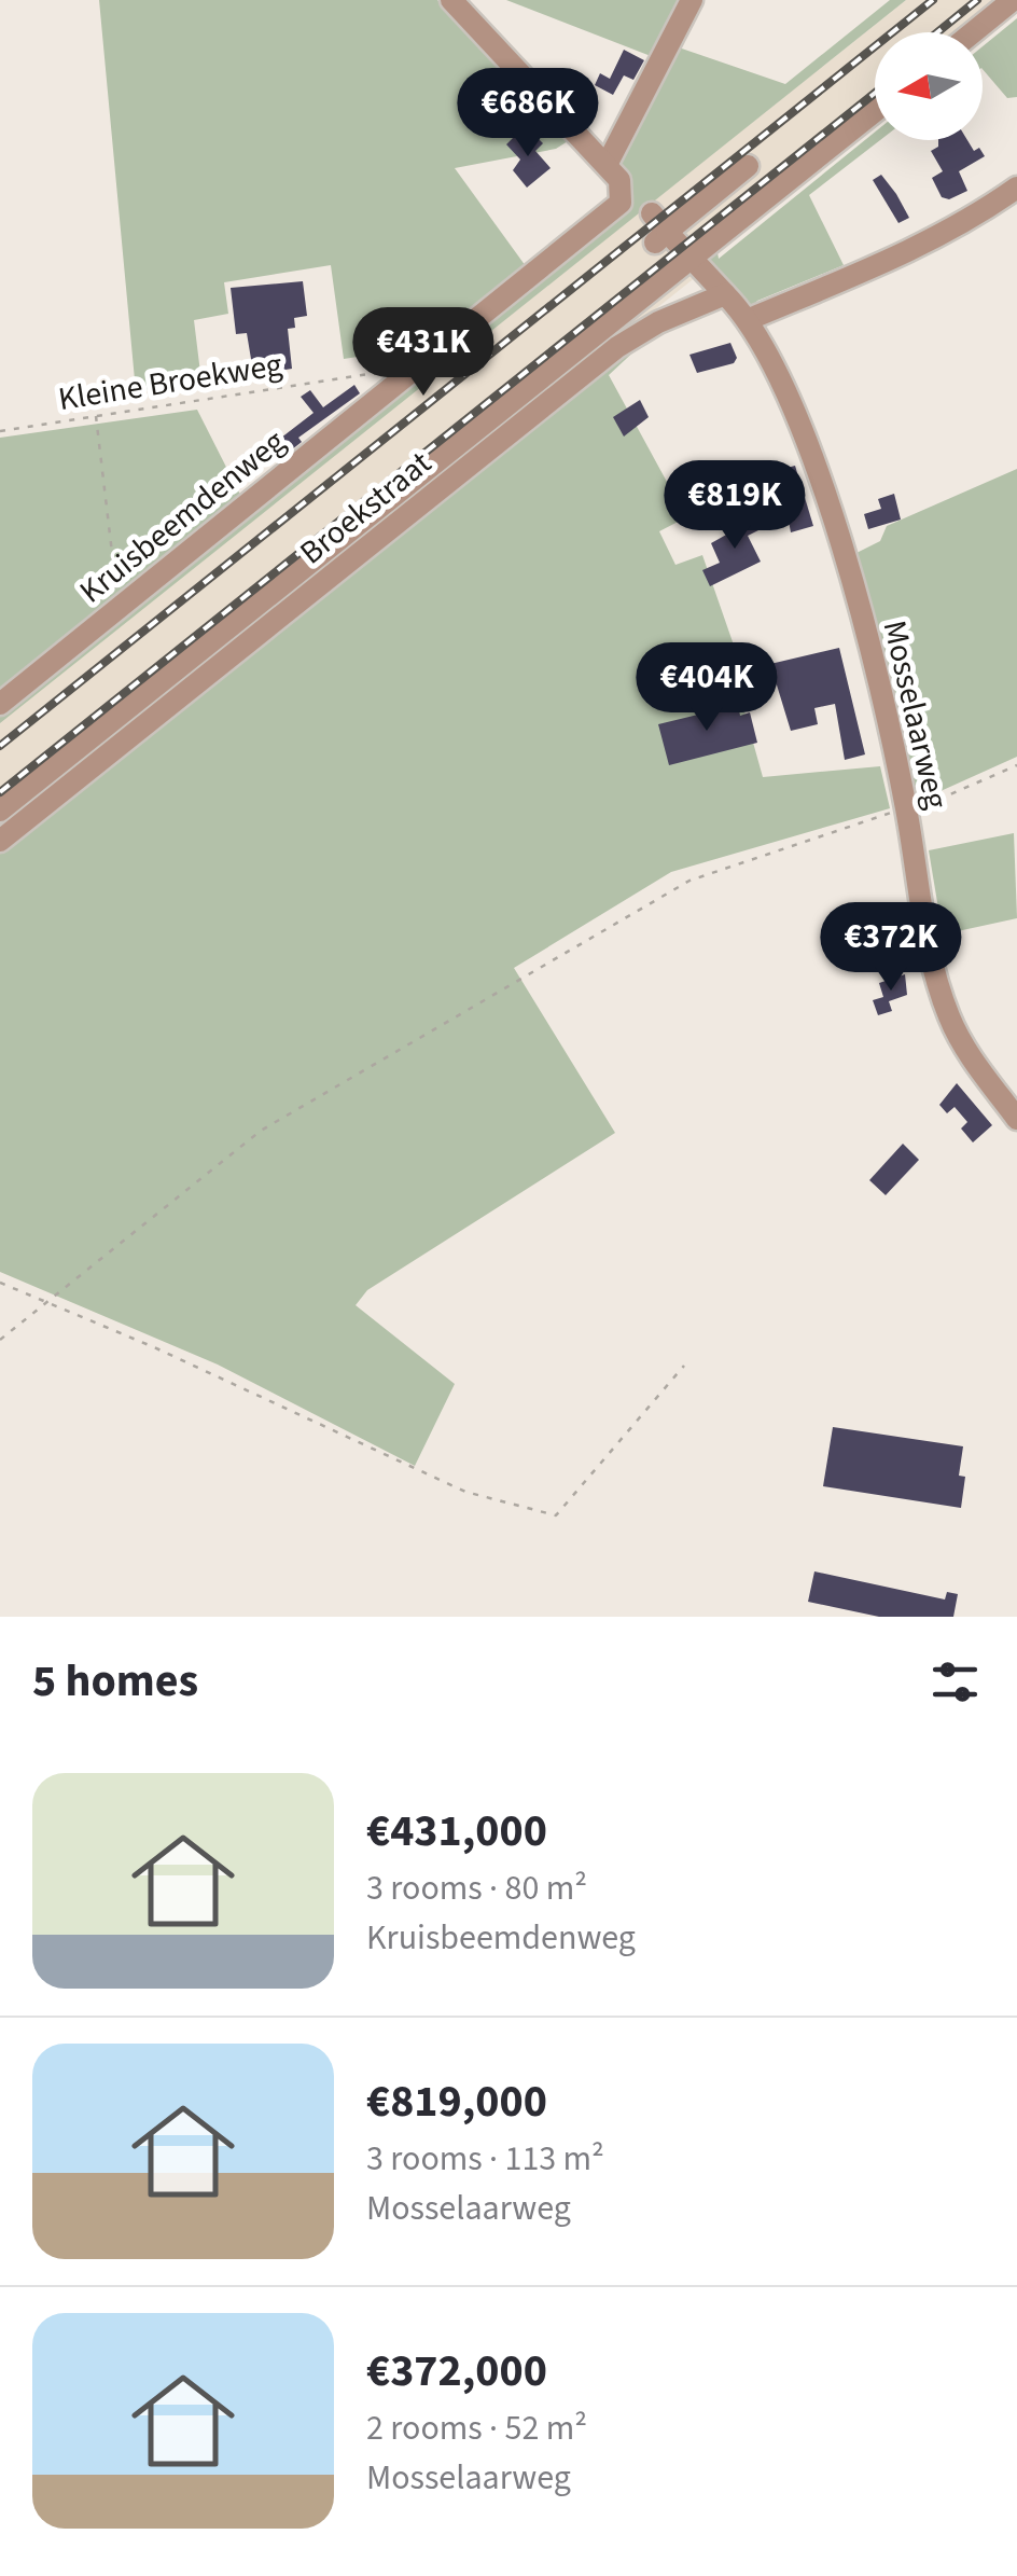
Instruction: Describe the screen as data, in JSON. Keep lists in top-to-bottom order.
{
  "streets": {
    "street": ["Broekstraat", "Kruisbeemdenweg", "Mosselaarweg"],
    "path": ["Kleine Broekweg"]
  },
  "crossings": [
    ["Kleine Broekweg", "Kruisbeemdenweg"]
  ],
  "north": "left",
  "page": {
    "price": [
      "€686K",
      "€431K",
      "€819K",
      "€404K",
      "€372K"
    ],
    "heading": "5 homes",
    "list": [
      {
        "name": "€431,000",
        "note": "3 rooms · 80 m² · Kruisbeemdenweg"
      },
      {
        "name": "€819,000",
        "note": "3 rooms · 113 m² · Mosselaarweg"
      },
      {
        "name": "€372,000",
        "note": "2 rooms · 52 m² · Mosselaarweg"
      }
    ]
  }
}
